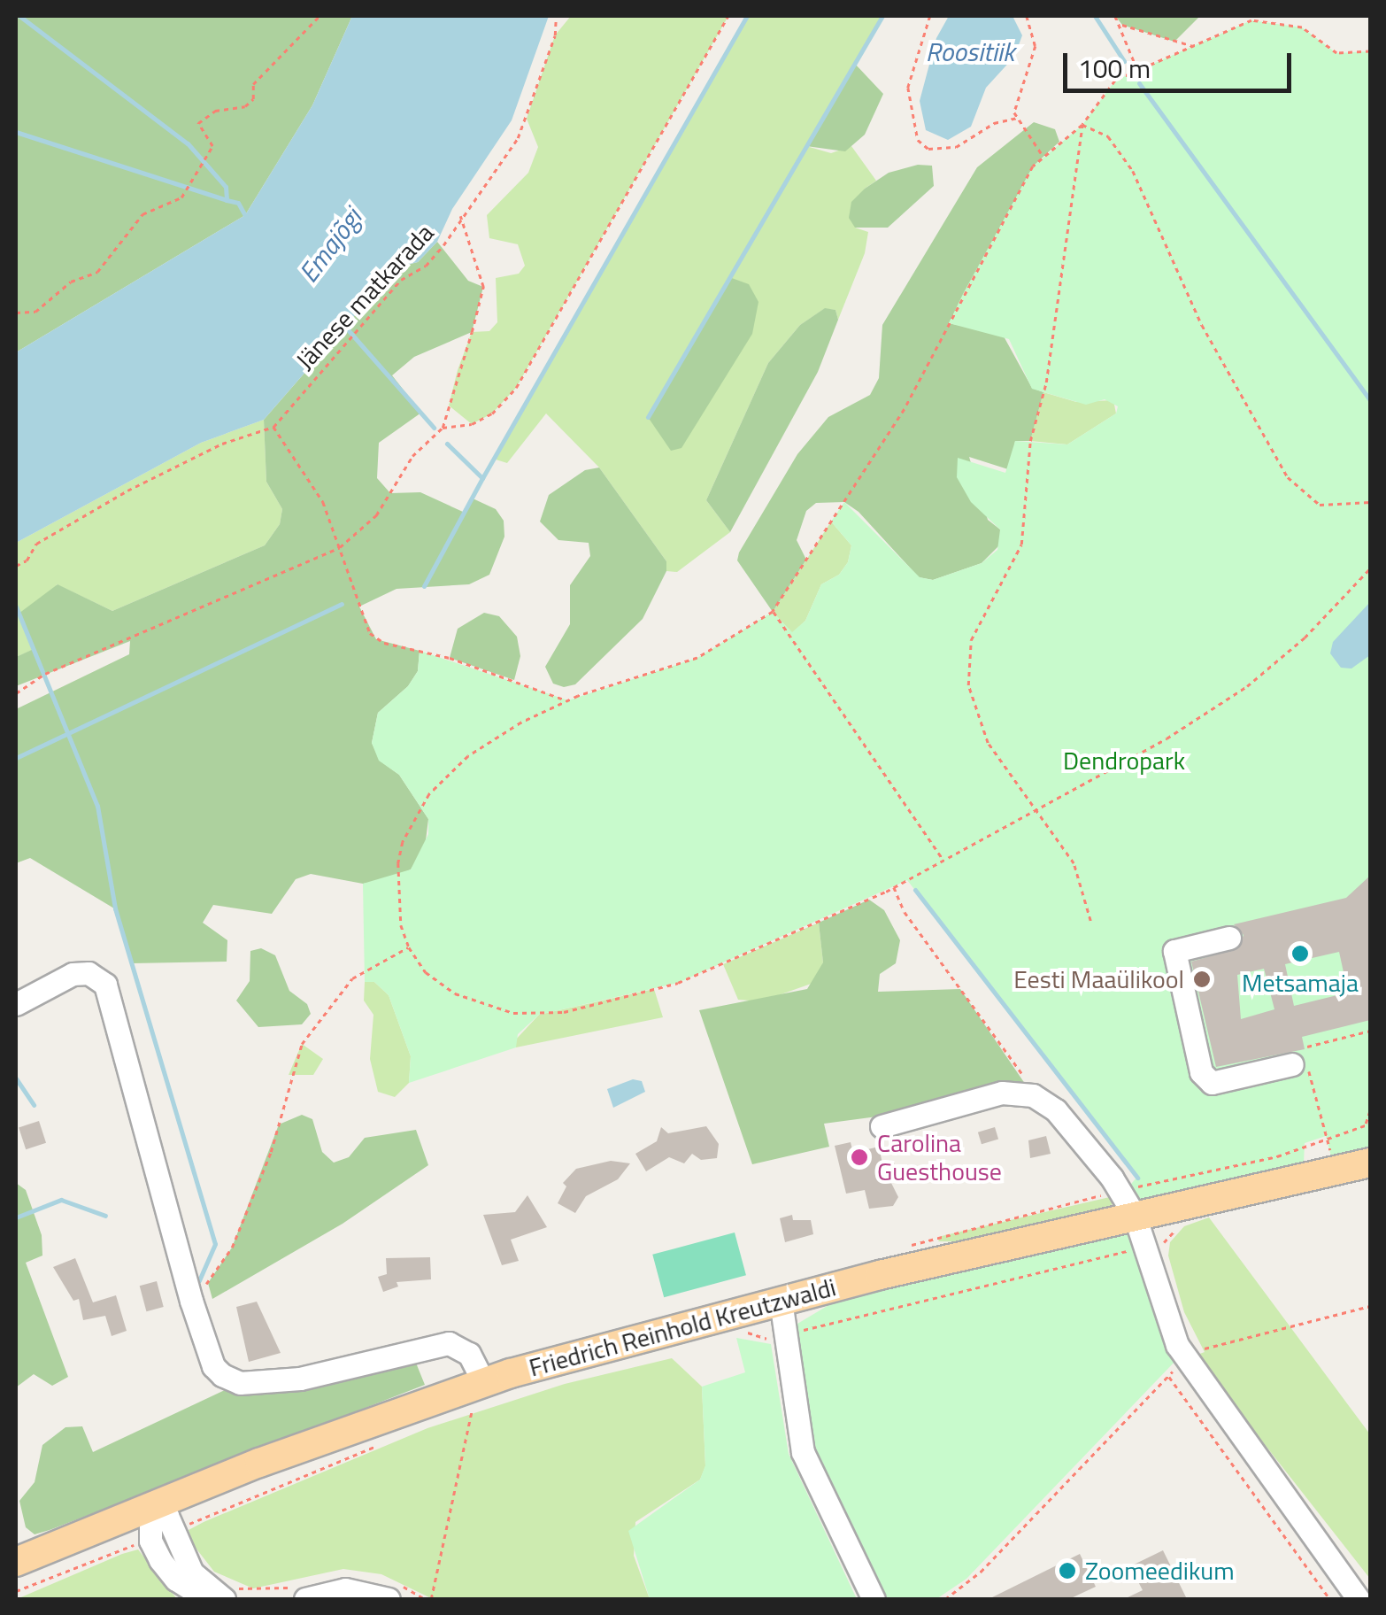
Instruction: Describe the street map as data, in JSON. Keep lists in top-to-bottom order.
{
  "streets": {
    "main road": ["Friedrich Reinhold Kreutzwaldi"],
    "path": ["Jänese matkarada"]
  },
  "water": ["Roositiik", "Emajõgi"],
  "parks": ["Dendropark"],
  "places": [
    "Metsamaja",
    "Eesti Maaülikool",
    "Carolina Guesthouse",
    "Zoomeedikum"
  ],
  "scale_bar": "100 m"
}
